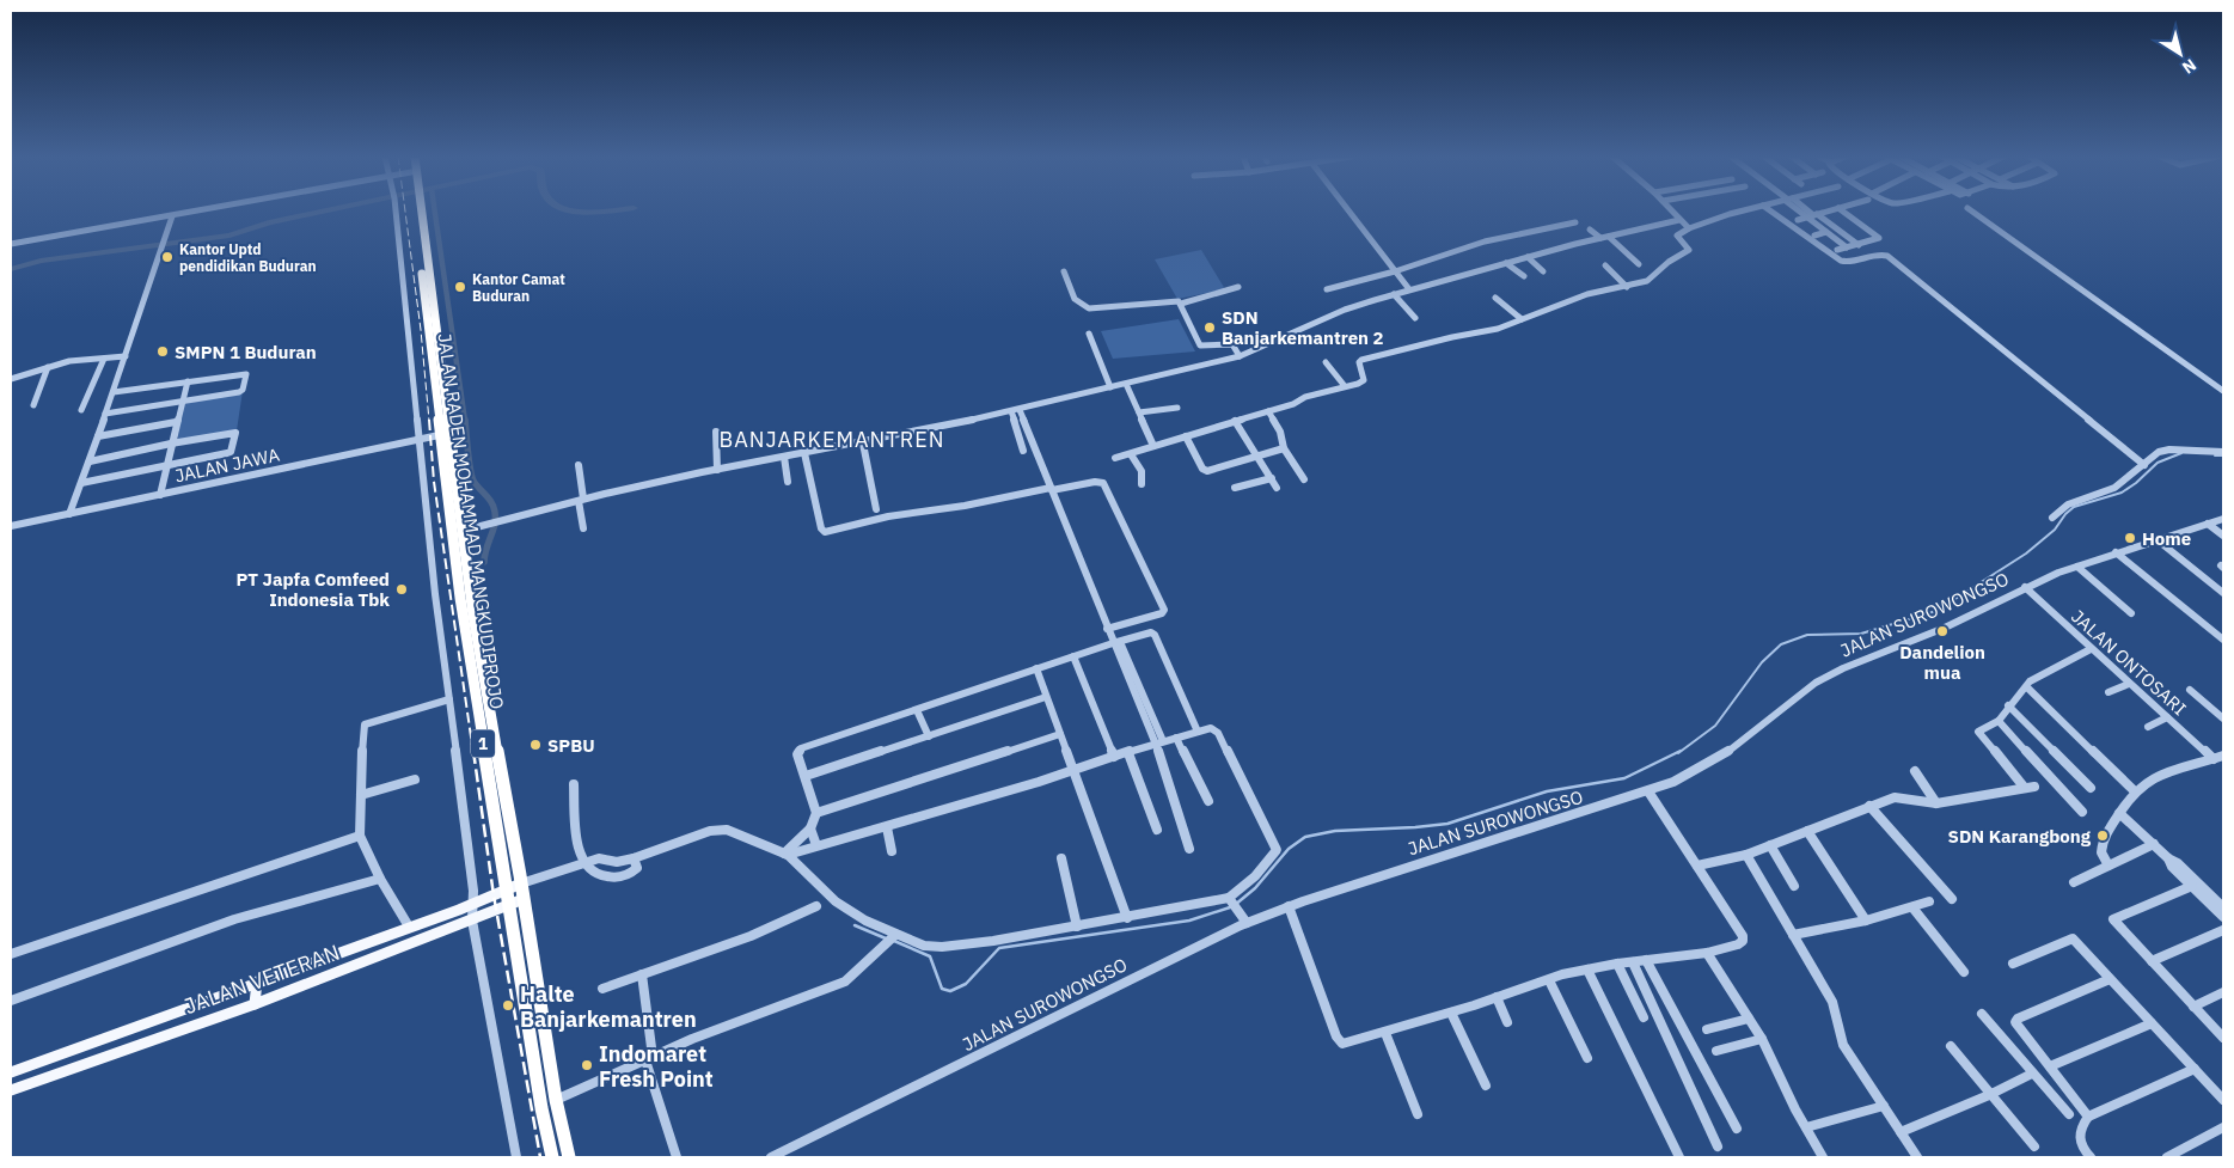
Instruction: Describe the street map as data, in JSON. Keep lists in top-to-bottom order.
{
  "streets": {
    "highway": ["JALAN RADEN MOHAMMAD MANGKUDIPROJO", "1"],
    "main road": ["JALAN VETERAN"],
    "street": ["JALAN JAWA", "JALAN SUROWONGSO", "JALAN ONTOSARI"]
  },
  "crossings": [
    ["JALAN JAWA", "JALAN RADEN MOHAMMAD MANGKUDIPROJO"],
    ["JALAN RADEN MOHAMMAD MANGKUDIPROJO", "1"],
    ["JALAN RADEN MOHAMMAD MANGKUDIPROJO", "JALAN VETERAN"],
    ["JALAN SUROWONGSO", "JALAN ONTOSARI"],
    ["1", "JALAN VETERAN"]
  ],
  "districts": ["BANJARKEMANTREN"],
  "places": [
    "Kantor Uptd pendidikan Buduran",
    "Kantor Camat Buduran",
    "SDN Banjarkemantren 2",
    "SMPN 1 Buduran",
    "Home",
    "PT Japfa Comfeed Indonesia Tbk",
    "Dandelion mua",
    "SPBU",
    "SDN Karangbong",
    "Halte Banjarkemantren",
    "Indomaret Fresh Point"
  ],
  "north": "bottom right"
}
